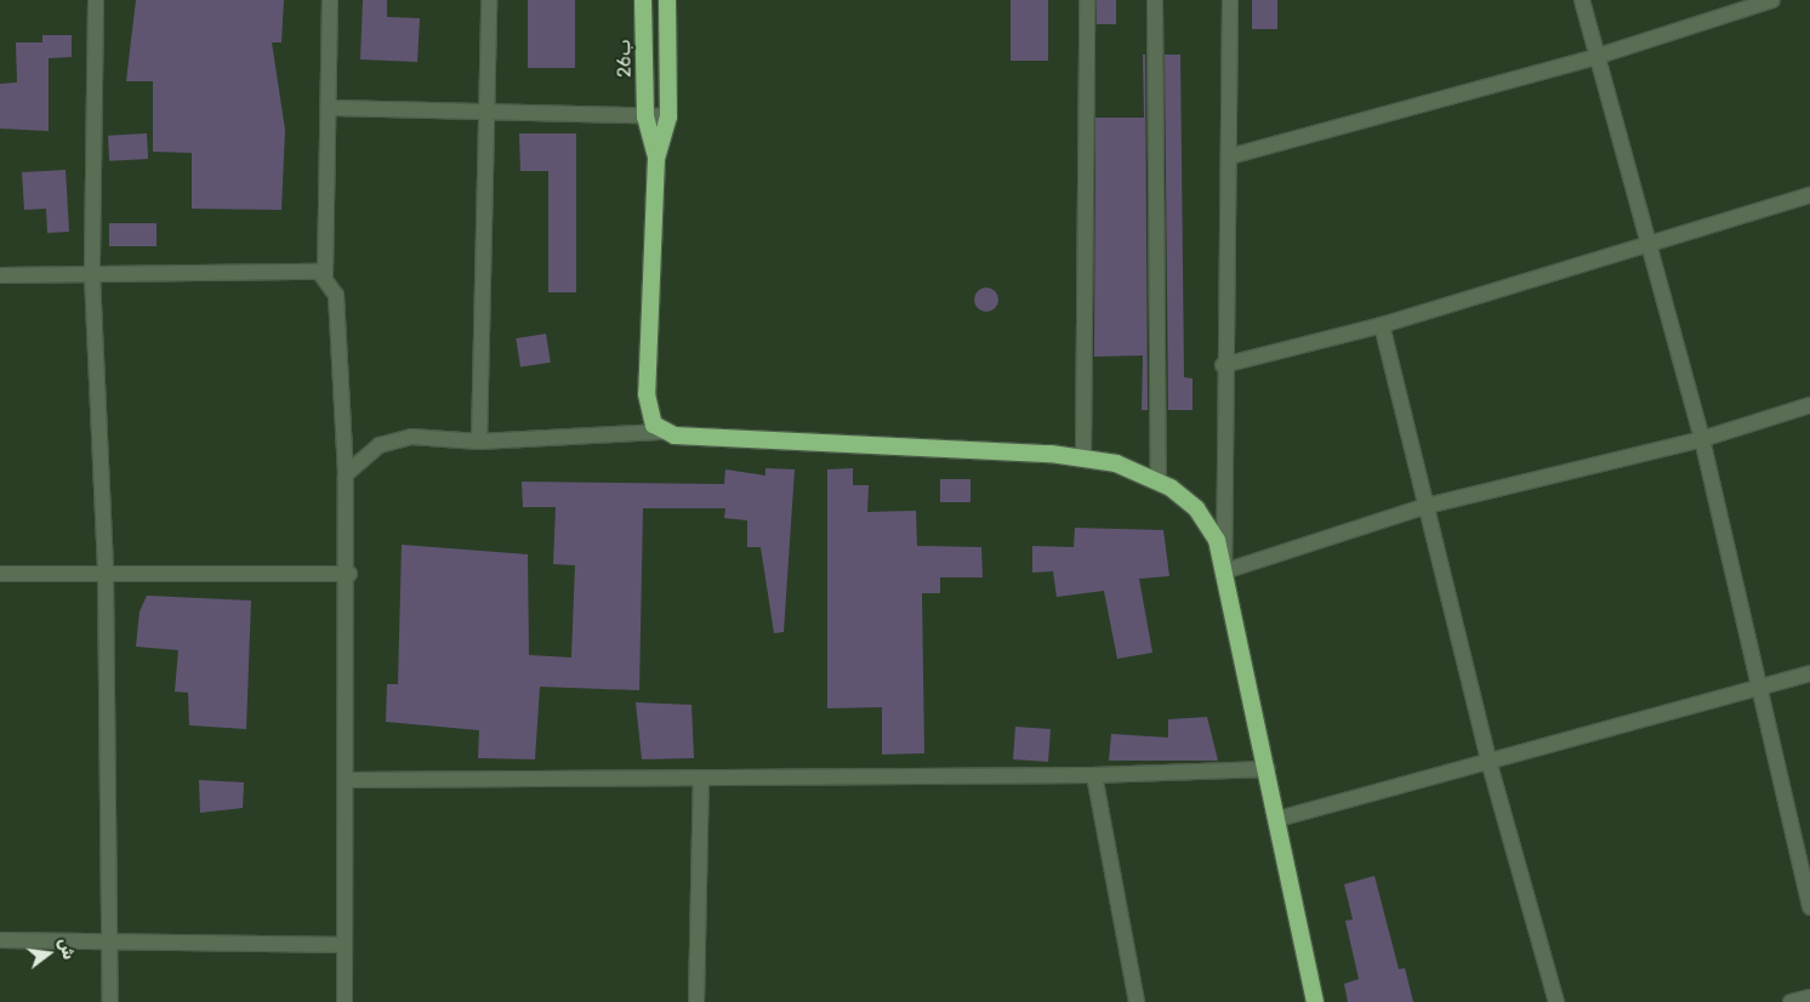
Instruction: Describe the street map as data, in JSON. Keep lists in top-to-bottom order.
{
  "streets": {
    "highway": ["26ب"]
  },
  "north": "right"
}
